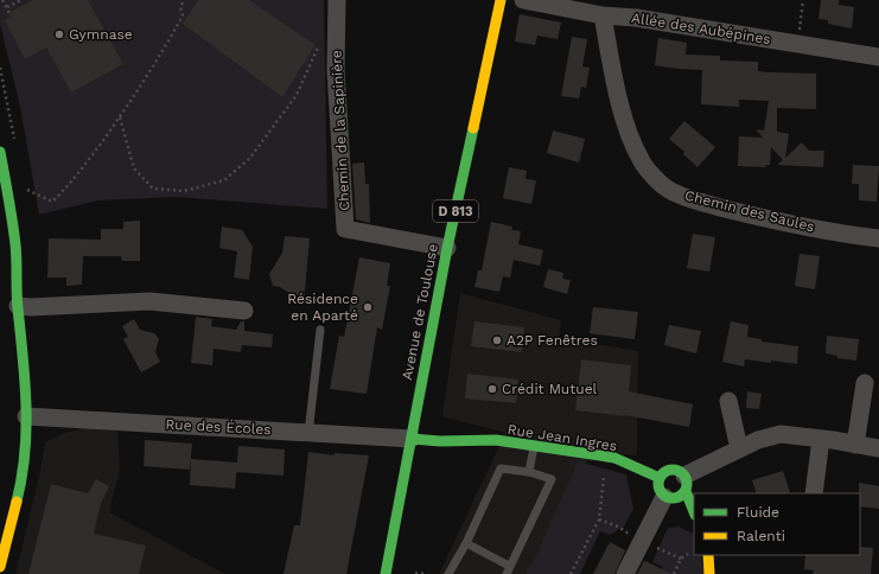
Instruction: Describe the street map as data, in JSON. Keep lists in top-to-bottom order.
{
  "streets": {
    "street": [
      "Allée des Aubépines",
      "Chemin de la Sapinière",
      "D 813",
      "Chemin des Saules",
      "Avenue de Toulouse",
      "Rue des Écoles",
      "Rue Jean Ingres"
    ]
  },
  "crossings": [
    ["Allée des Aubépines", "Chemin des Saules"],
    ["Chemin de la Sapinière", "Avenue de Toulouse"],
    ["Avenue de Toulouse", "Rue des Écoles"],
    ["Avenue de Toulouse", "Rue Jean Ingres"],
    ["Rue des Écoles", "Rue Jean Ingres"]
  ],
  "places": [
    "Gymnase",
    "Résidence en Aparté",
    "A2P Fenêtres",
    "Crédit Mutuel"
  ],
  "legend": ["Fluide", "Ralenti"]
}
